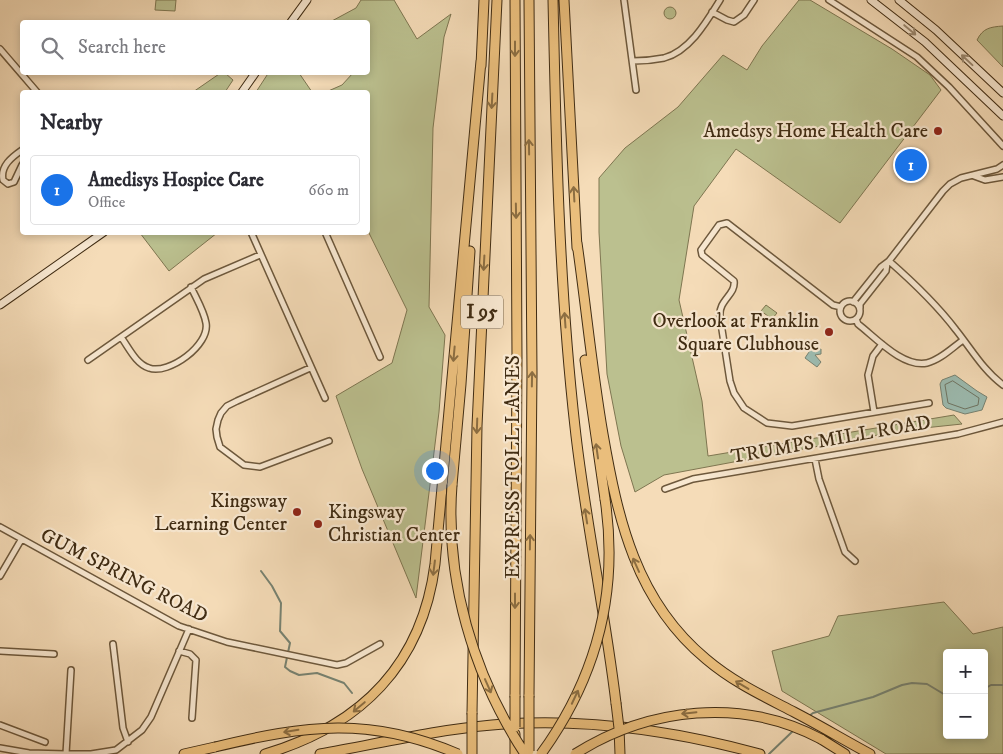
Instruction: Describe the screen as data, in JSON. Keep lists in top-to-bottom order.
{
  "streets": {
    "highway": ["I 95", "EXPRESS TOLL LANES"],
    "street": ["TRUMPS MILL ROAD", "GUM SPRING ROAD"]
  },
  "places": [
    "Amedsys Home Health Care",
    "Overlook at Franklin Square Clubhouse",
    "Kingsway Learning Center",
    "Kingsway Christian Center"
  ],
  "page": {
    "search": "Search here",
    "heading": "Nearby",
    "pins": "1",
    "list": [
      {
        "mark": "1",
        "name": "Amedisys Hospice Care",
        "note": "Office",
        "value": "660 m"
      }
    ],
    "map_buttons": ["+", "−"]
  }
}
